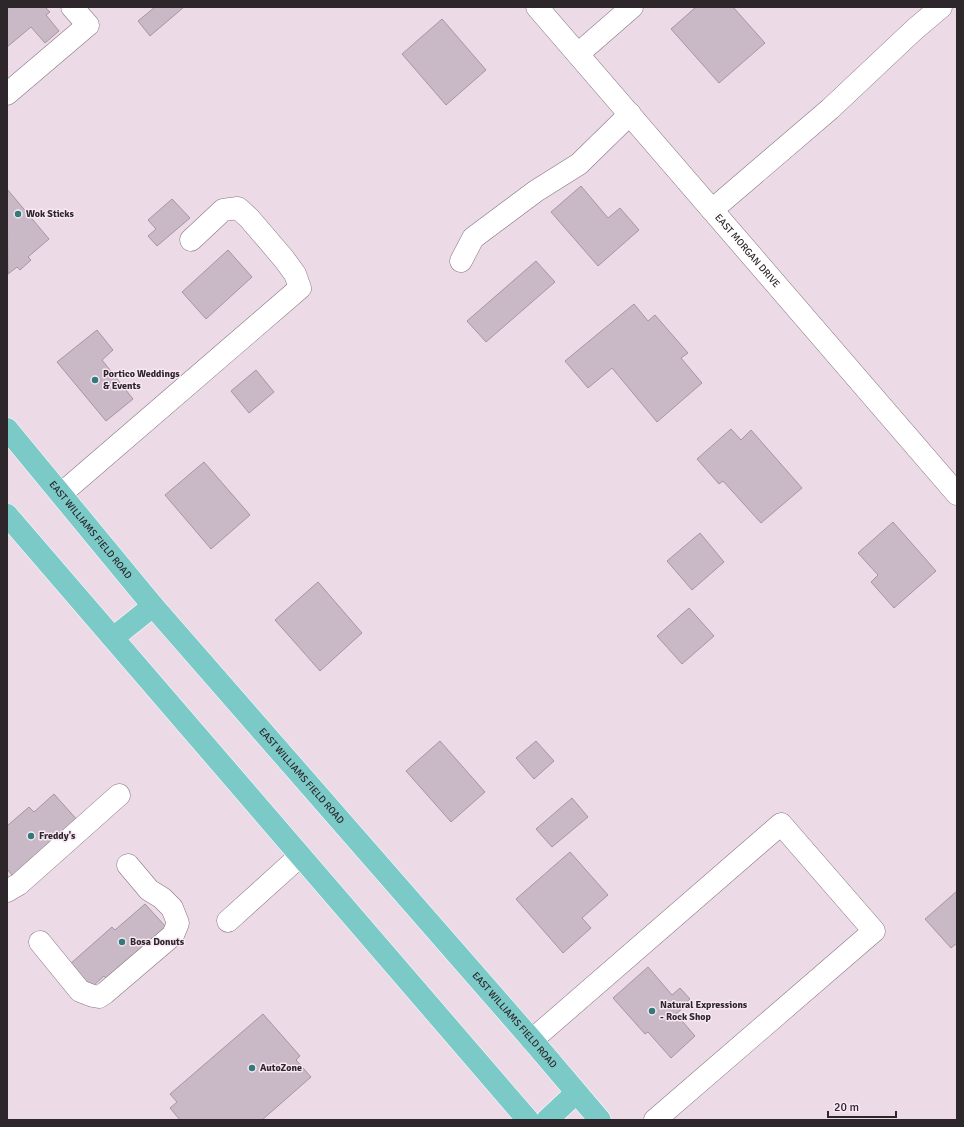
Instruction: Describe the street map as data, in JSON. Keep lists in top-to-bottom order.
{
  "streets": {
    "main road": ["EAST WILLIAMS FIELD ROAD"],
    "street": ["EAST MORGAN DRIVE"]
  },
  "places": [
    "Wok Sticks",
    "Portico Weddings & Events",
    "Freddy's",
    "Bosa Donuts",
    "Natural Expressions - Rock Shop",
    "AutoZone"
  ],
  "scale_bar": "20 m"
}
